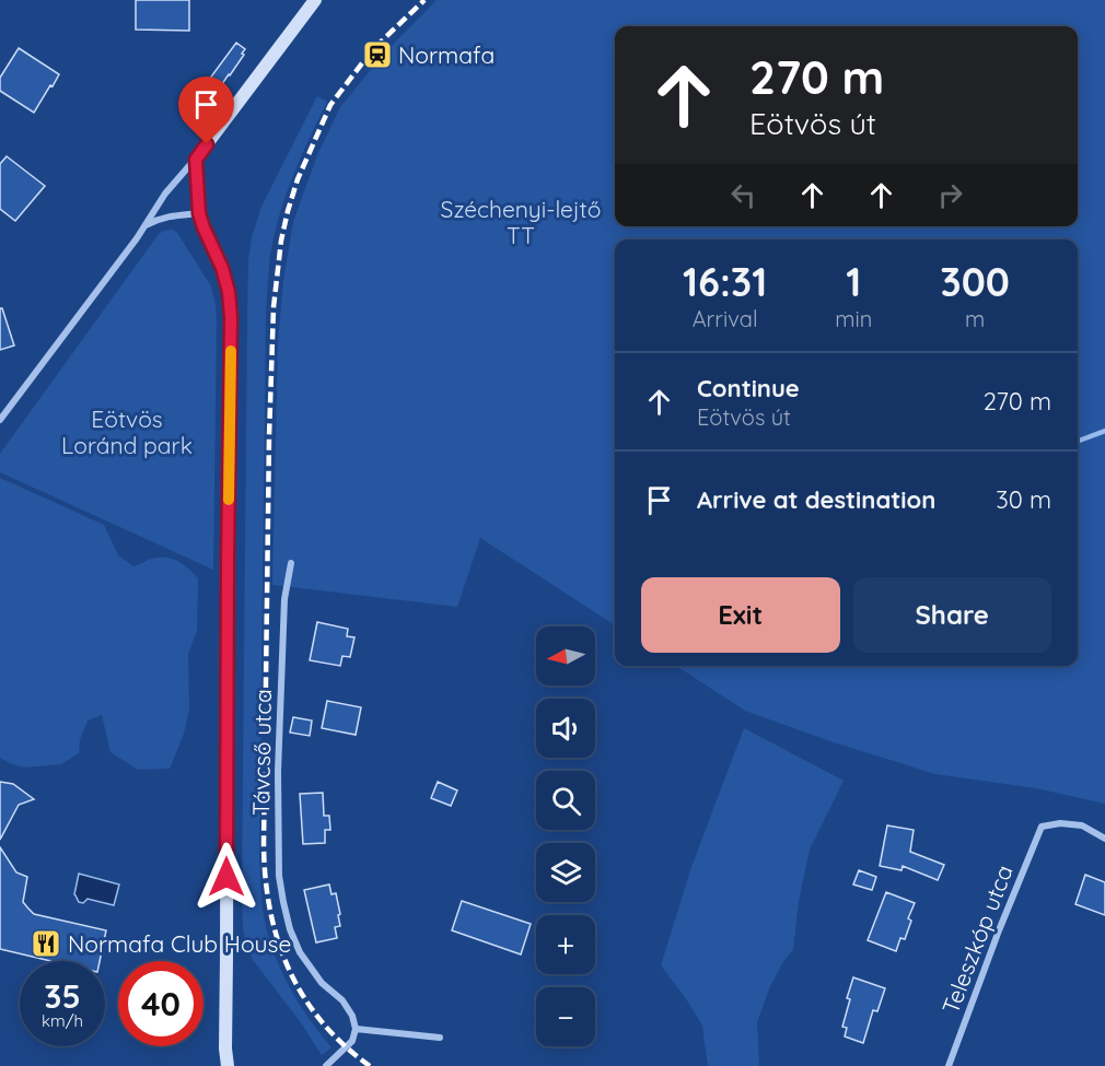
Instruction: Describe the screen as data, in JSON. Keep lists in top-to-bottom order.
{
  "streets": {
    "street": ["Távcső utca", "Teleszkóp utca"]
  },
  "parks": ["Széchenyi-lejtő TT", "Eötvös Loránd park"],
  "places": {
    "station": ["Normafa"],
    "restaurant": ["Normafa Club House"]
  },
  "north": "left",
  "page": {
    "turn": ["270 m", "Eötvös út"],
    "eta": [
      "16:31",
      "Arrival",
      "1",
      "min",
      "300",
      "m"
    ],
    "list": [
      {
        "name": "Continue",
        "note": "Eötvös út",
        "value": "270 m"
      },
      {
        "name": "Arrive at destination",
        "value": "30 m"
      }
    ],
    "buttons": ["Exit", "Share"],
    "map_buttons": ["+", "−"],
    "speed": "35 km/h",
    "limit": "40"
  }
}
